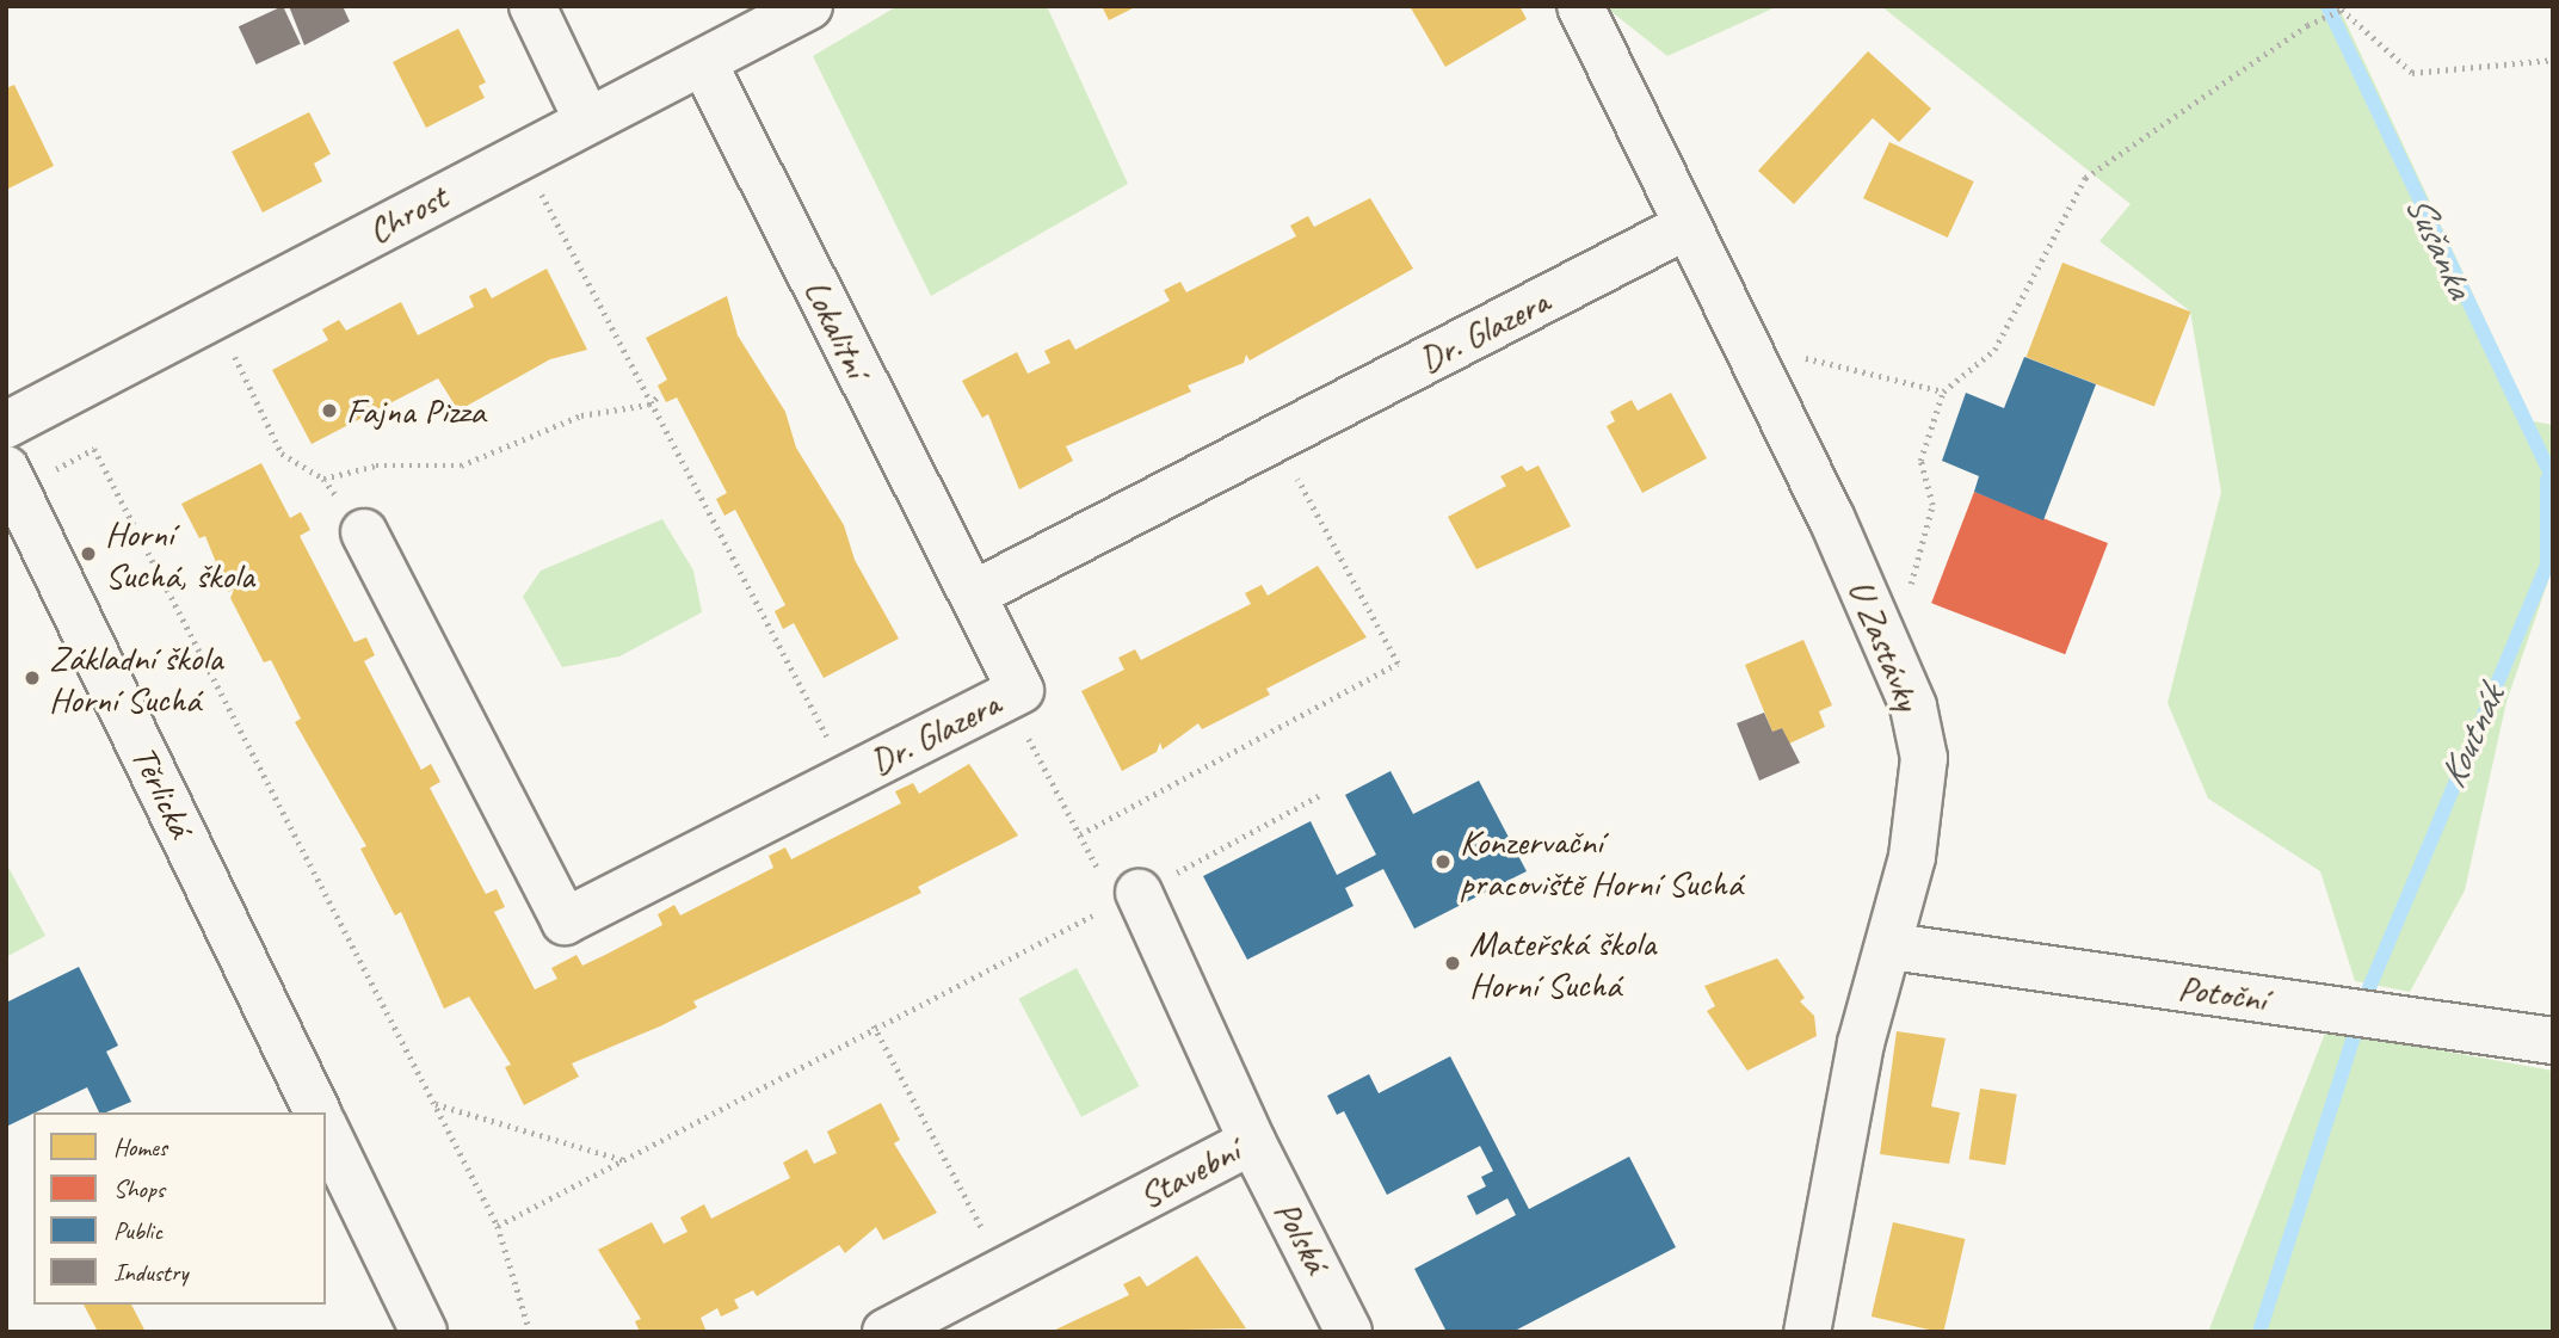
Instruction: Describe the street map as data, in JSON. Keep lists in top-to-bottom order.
{
  "streets": {
    "street": [
      "Chrost",
      "Lokalitní",
      "Dr. Glazera",
      "U Zastávky",
      "Těrlická",
      "Potoční",
      "Stavební",
      "Polská"
    ]
  },
  "crossings": [
    ["Chrost", "Lokalitní"],
    ["Lokalitní", "Dr. Glazera"],
    ["Dr. Glazera", "U Zastávky"],
    ["U Zastávky", "Potoční"],
    ["Stavební", "Polská"]
  ],
  "water": ["Sušanka", "Koutnák"],
  "places": [
    "Fajna Pizza",
    "Horní Suchá, škola",
    "Základní škola Horní Suchá",
    "Konzervační pracoviště Horní Suchá",
    "Mateřská škola Horní Suchá"
  ],
  "legend": [
    "Homes",
    "Shops",
    "Public",
    "Industry"
  ]
}
